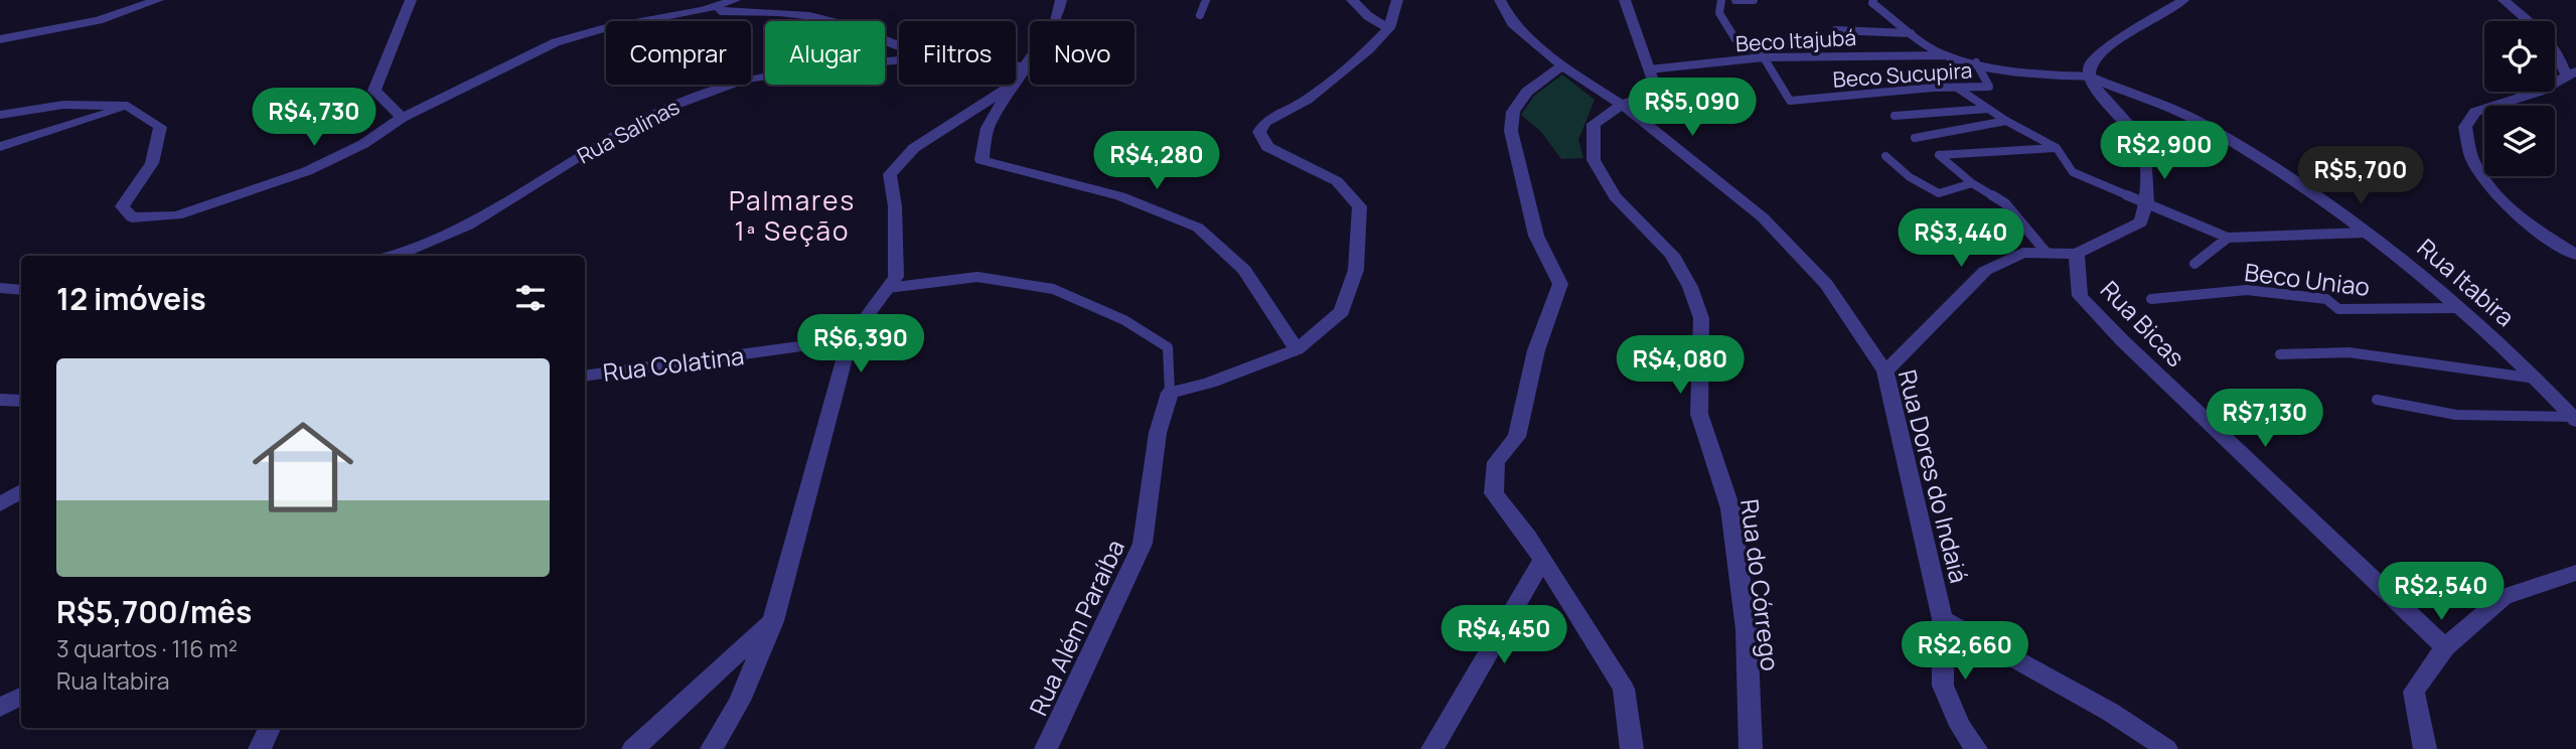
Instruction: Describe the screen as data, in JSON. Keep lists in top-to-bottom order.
{
  "streets": {
    "street": [
      "Rua Salinas",
      "Rua Itabira",
      "Rua Bicas",
      "Rua Colatina",
      "Rua Dores do Indaiá",
      "Rua do Córrego",
      "Rua Além Paraíba"
    ],
    "lane": ["Beco Itajubá", "Beco Sucupira", "Beco Uniao"]
  },
  "crossings": [
    ["Beco Itajubá", "Beco Sucupira"],
    ["Beco Itajubá", "Rua do Córrego"],
    ["Beco Uniao", "Rua Itabira"],
    ["Rua Bicas", "Rua Dores do Indaiá"],
    ["Rua Dores do Indaiá", "Rua do Córrego"]
  ],
  "districts": ["Palmares 1ª Seção"],
  "page": {
    "chip": [
      "Comprar",
      "Alugar",
      "Filtros",
      "Novo"
    ],
    "price": [
      "R$5,090",
      "R$4,730",
      "R$2,900",
      "R$4,280",
      "R$5,700",
      "R$3,440",
      "R$6,390",
      "R$4,080",
      "R$7,130",
      "R$2,540",
      "R$4,450",
      "R$2,660"
    ],
    "heading": "12 imóveis",
    "list": [
      {
        "name": "R$5,700/mês",
        "note": "3 quartos · 116 m² · Rua Itabira"
      }
    ]
  }
}
